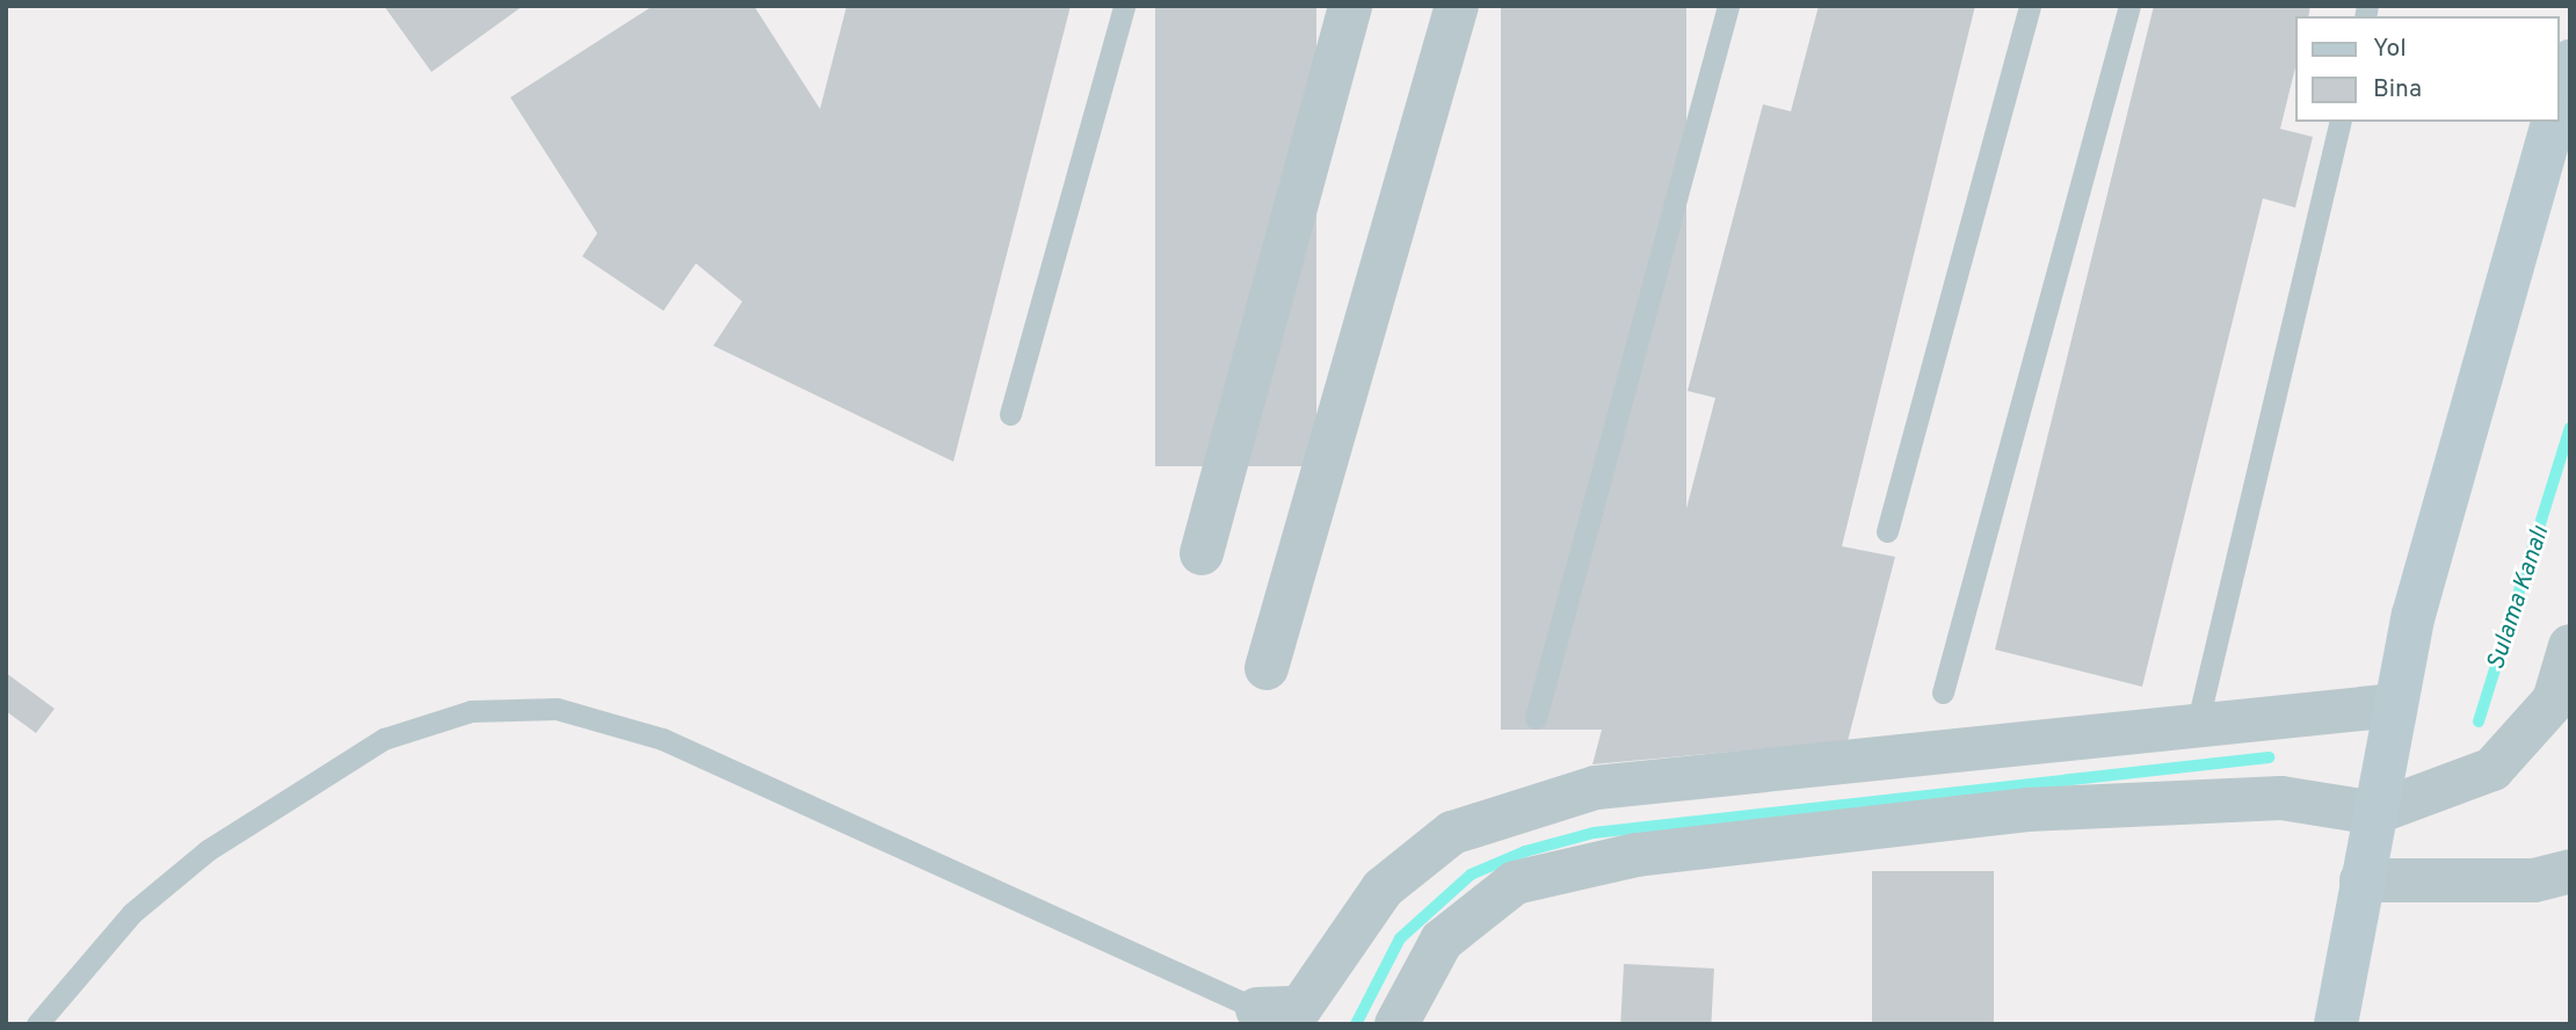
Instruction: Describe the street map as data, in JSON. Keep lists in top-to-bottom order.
{
  "water": ["Sulama Kanalı"],
  "legend": ["Yol", "Bina"]
}
